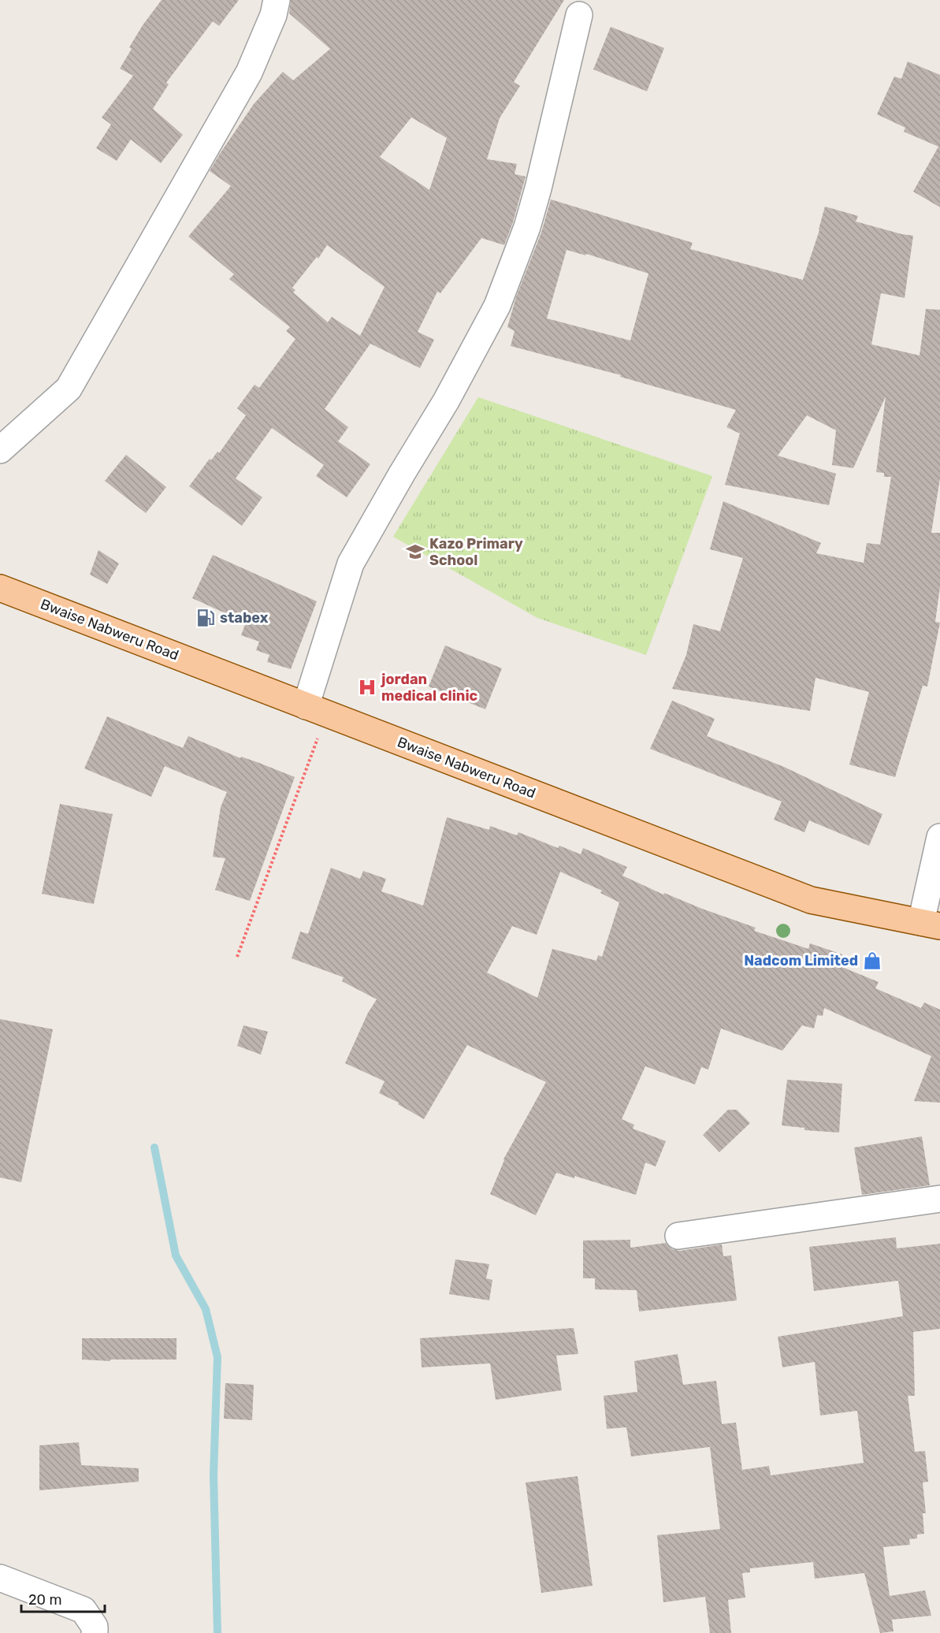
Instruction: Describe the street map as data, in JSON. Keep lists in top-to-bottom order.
{
  "streets": {
    "main road": ["Bwaise Nabweru Road"]
  },
  "places": {
    "school or university": ["Kazo Primary School"],
    "fuel station": ["stabex"],
    "hospital": ["jordan medical clinic"],
    "shop": ["Nadcom Limited"]
  },
  "scale_bar": "20 m"
}
